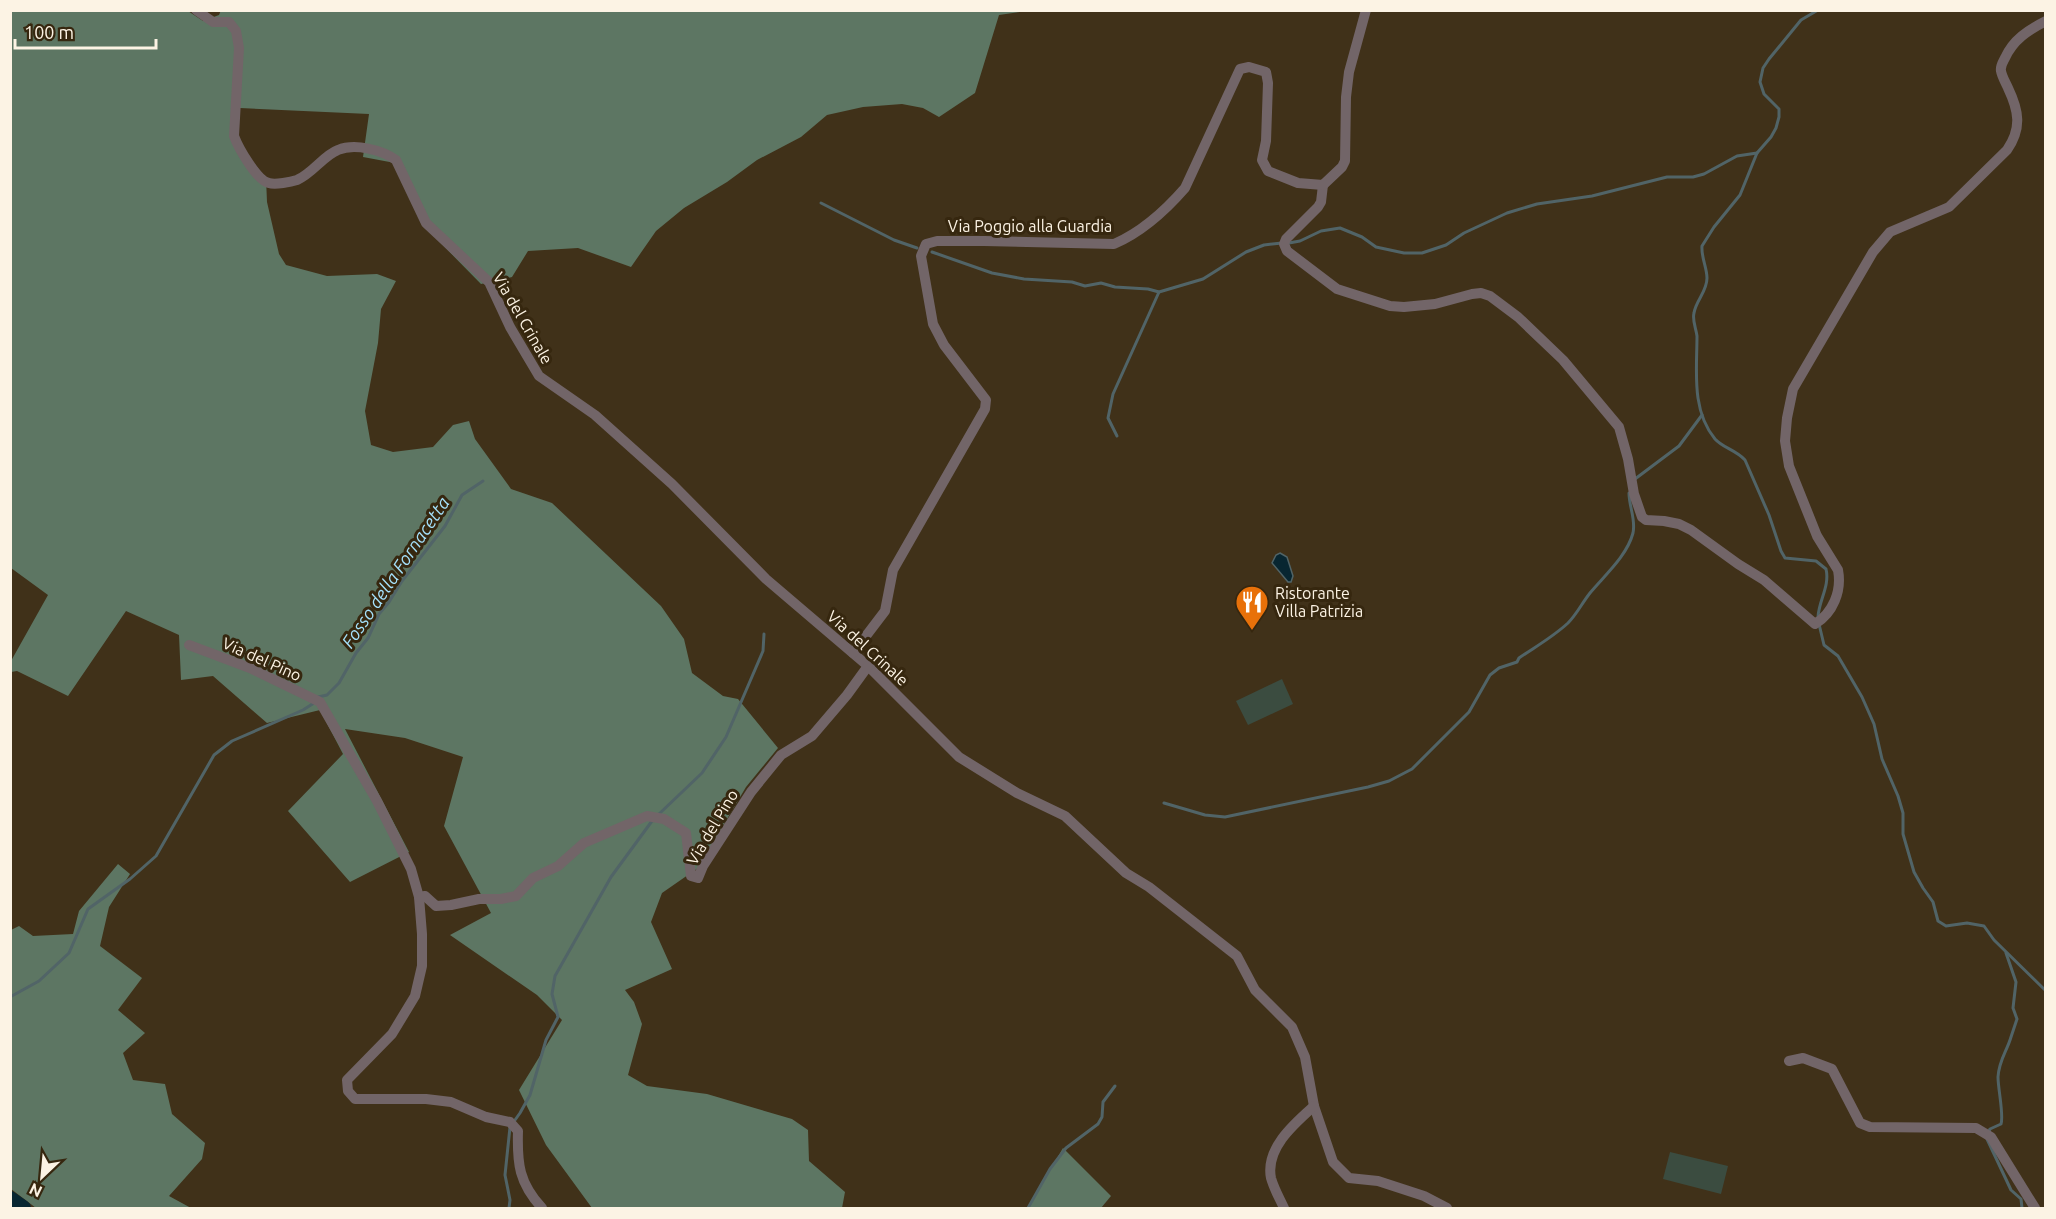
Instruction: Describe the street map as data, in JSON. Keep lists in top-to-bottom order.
{
  "streets": {
    "street": ["Via Poggio alla Guardia", "Via del Crinale", "Via del Pino"]
  },
  "crossings": [
    ["Via Poggio alla Guardia", "Via del Crinale"],
    ["Via del Crinale", "Via del Pino"]
  ],
  "water": ["Fosso della Fornacetta"],
  "places": {
    "restaurant": ["Ristorante Villa Patrizia"]
  },
  "scale_bar": "100 m",
  "north": "bottom left"
}
